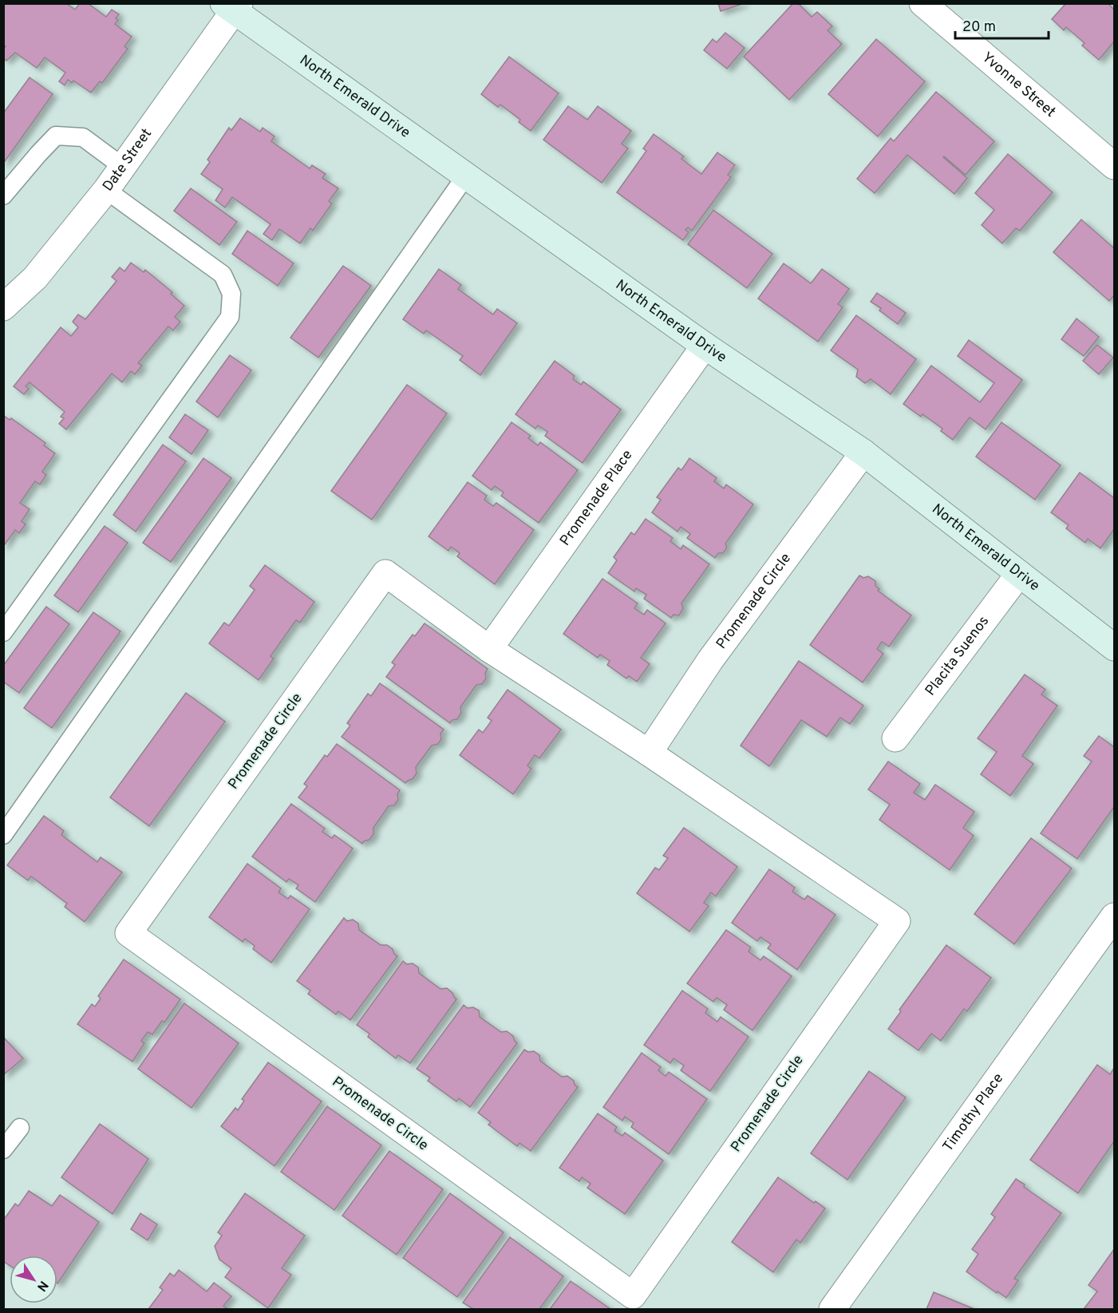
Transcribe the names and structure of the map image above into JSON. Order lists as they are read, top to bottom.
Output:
{
  "streets": {
    "main road": ["North Emerald Drive"],
    "street": [
      "Yvonne Street",
      "Date Street",
      "Promenade Place",
      "Promenade Circle",
      "Placita Suenos",
      "Timothy Place"
    ]
  },
  "crossings": [
    ["North Emerald Drive", "Date Street"],
    ["North Emerald Drive", "Promenade Place"],
    ["North Emerald Drive", "Promenade Circle"],
    ["North Emerald Drive", "Placita Suenos"],
    ["Promenade Place", "Promenade Circle"]
  ],
  "scale_bar": "20 m",
  "north": "bottom right"
}
